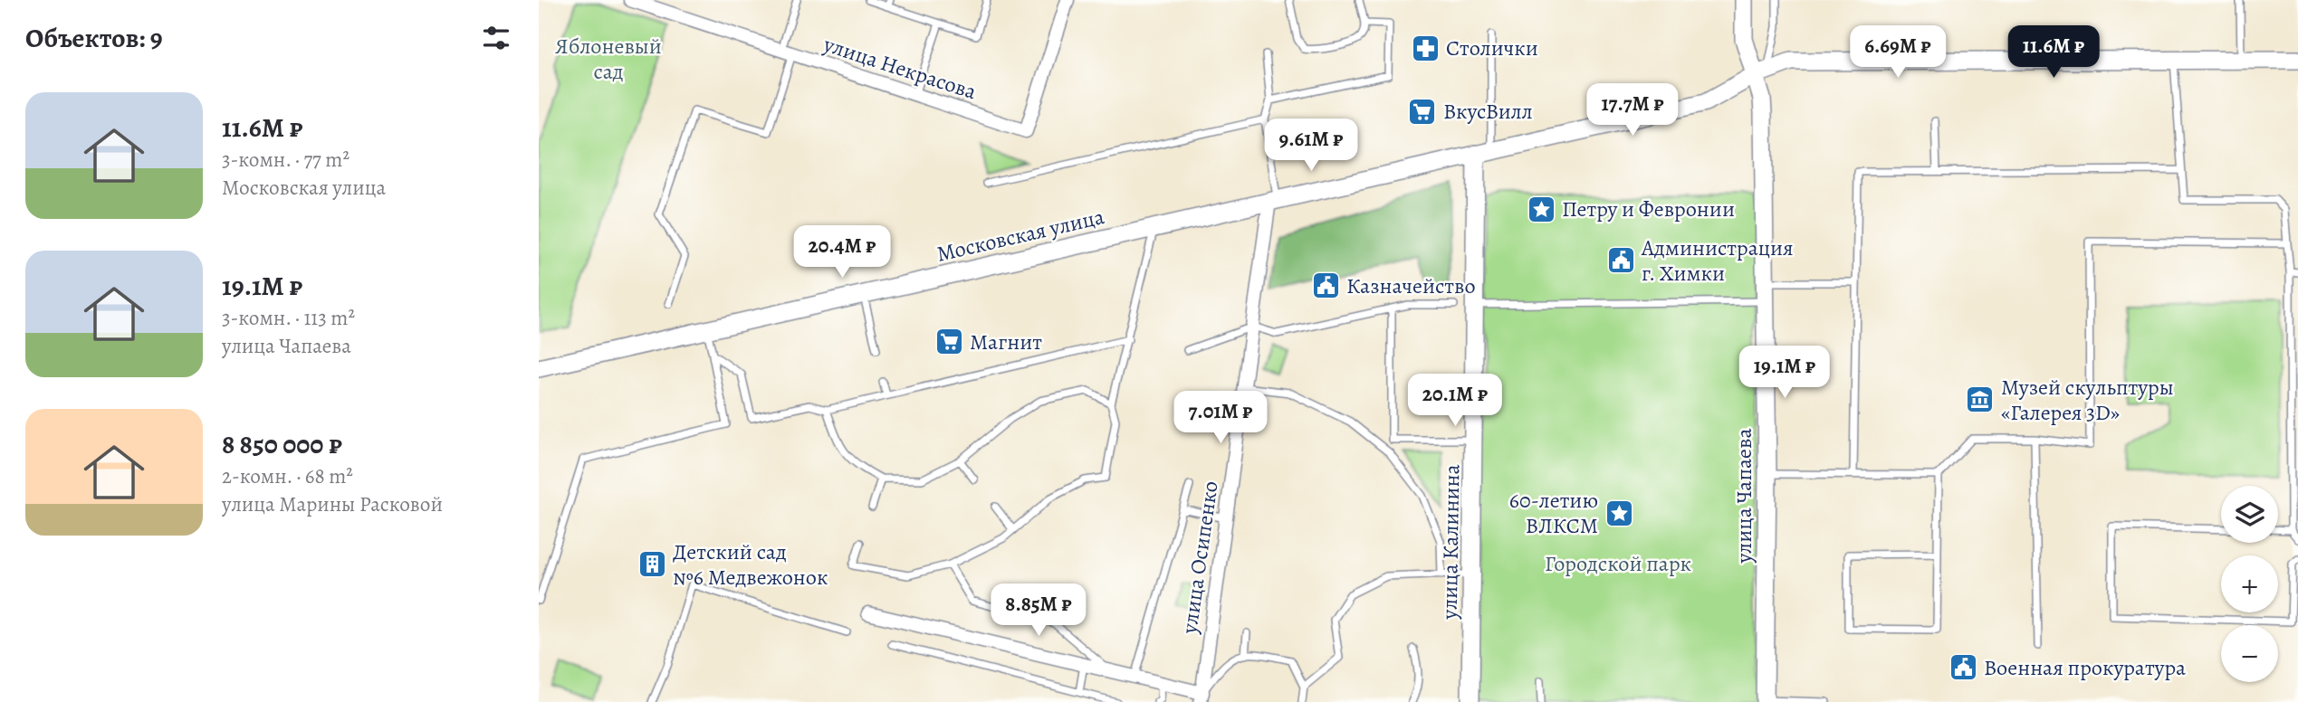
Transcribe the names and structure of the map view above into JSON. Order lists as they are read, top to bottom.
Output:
{
  "streets": {
    "street": [
      "улица Некрасова",
      "Московская улица",
      "улица Чапаева",
      "улица Калинина",
      "улица Осипенко"
    ]
  },
  "crossings": [
    ["Московская улица", "улица Чапаева"],
    ["Московская улица", "улица Калинина"],
    ["Московская улица", "улица Осипенко"]
  ],
  "parks": ["Яблоневый сад", "Городской парк"],
  "places": {
    "pharmacy": ["Столички"],
    "supermarket": ["ВкусВилл", "Магнит"],
    "place": ["Петру и Февронии", "60-летию ВЛКСМ"],
    "public building": ["Администрация г. Химки", "Казначейство", "Военная прокуратура"],
    "museum": ["Музей скульптуры «Галерея 3D»"],
    "building": ["Детский сад №6 Медвежонок"]
  },
  "page": {
    "heading": "Объектов: 9",
    "price": [
      "6.69M ₽",
      "11.6M ₽",
      "17.7M ₽",
      "9.61M ₽",
      "20.4M ₽",
      "19.1M ₽",
      "20.1M ₽",
      "7.01M ₽",
      "8.85M ₽"
    ],
    "list": [
      {
        "name": "11.6M ₽",
        "note": "3-комн. · 77 m² · Московская улица"
      },
      {
        "name": "19.1M ₽",
        "note": "3-комн. · 113 m² · улица Чапаева"
      },
      {
        "name": "8 850 000 ₽",
        "note": "2-комн. · 68 m² · улица Марины Расковой"
      }
    ],
    "map_buttons": ["+", "−"]
  }
}
